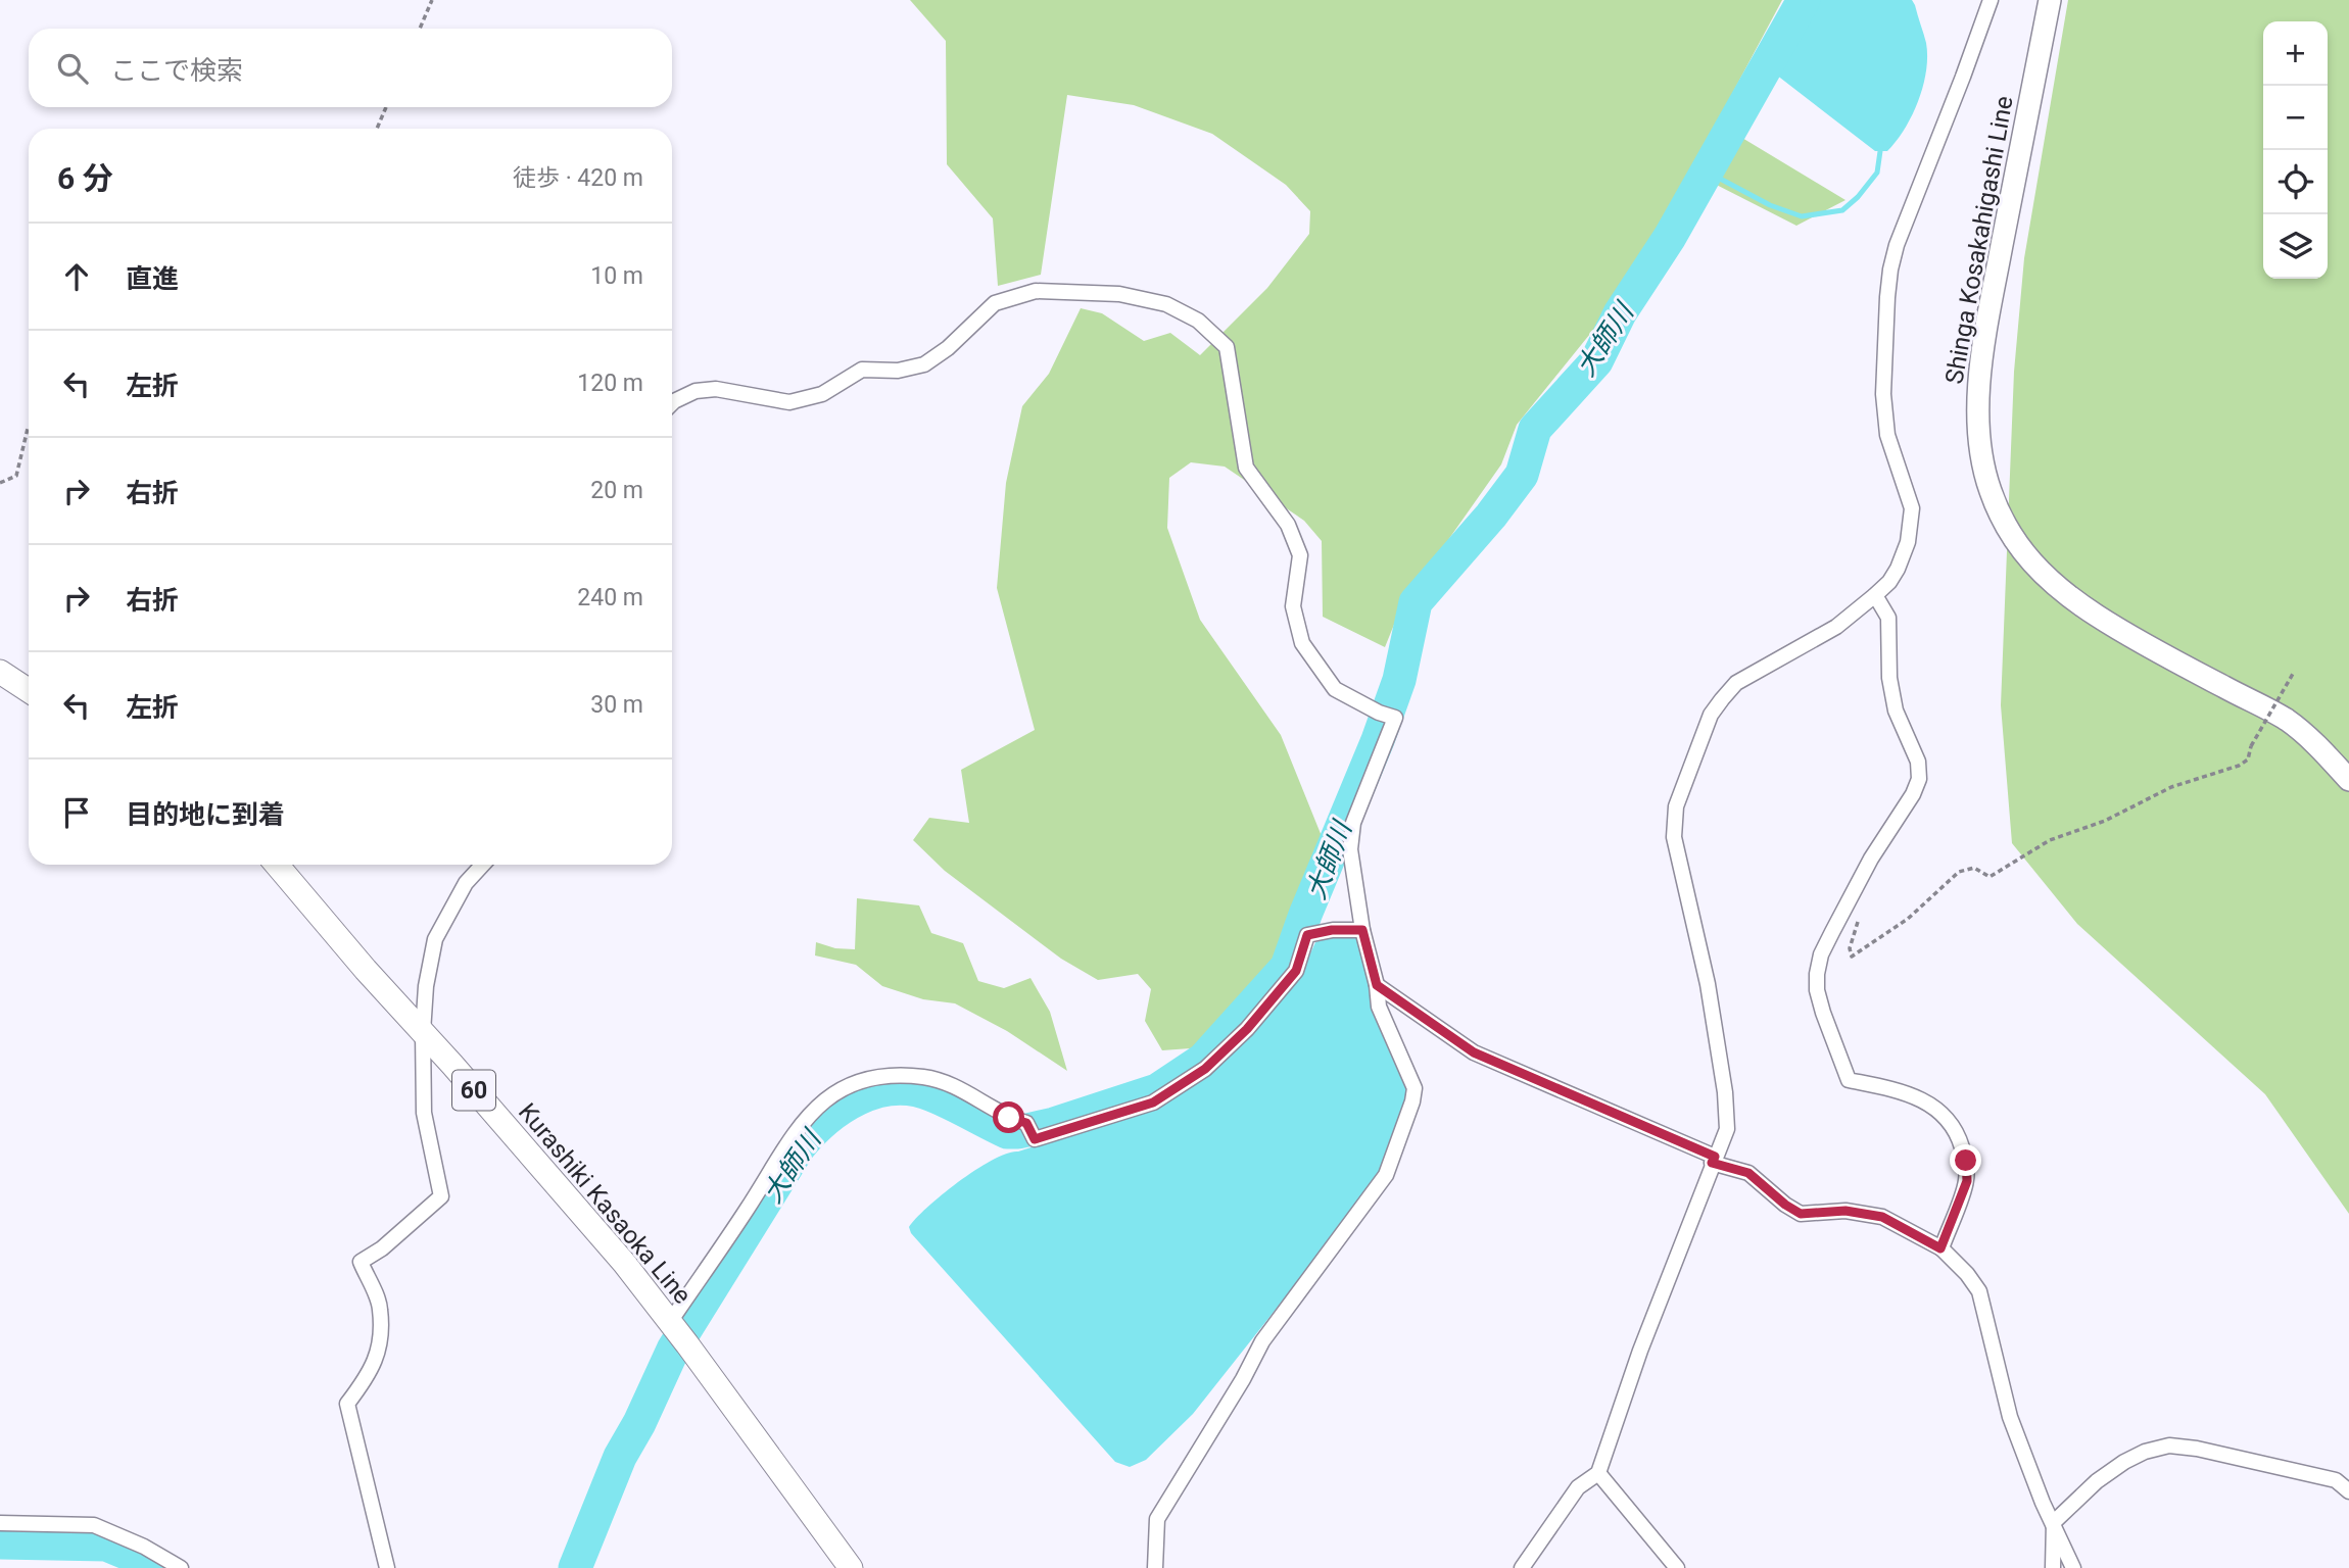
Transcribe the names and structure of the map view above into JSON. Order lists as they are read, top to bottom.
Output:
{
  "streets": {
    "main road": ["Shinga Kosakahigashi Line", "60", "Kurashiki Kasaoka Line"]
  },
  "water": ["大師川"],
  "page": {
    "map_buttons": ["+", "−"],
    "search": "ここで検索",
    "heading": ["6 分", "徒歩 · 420 m"],
    "list": [
      ["直進", "10 m"],
      ["左折", "120 m"],
      ["右折", "20 m"],
      ["右折", "240 m"],
      ["左折", "30 m"],
      "目的地に到着"
    ]
  }
}
